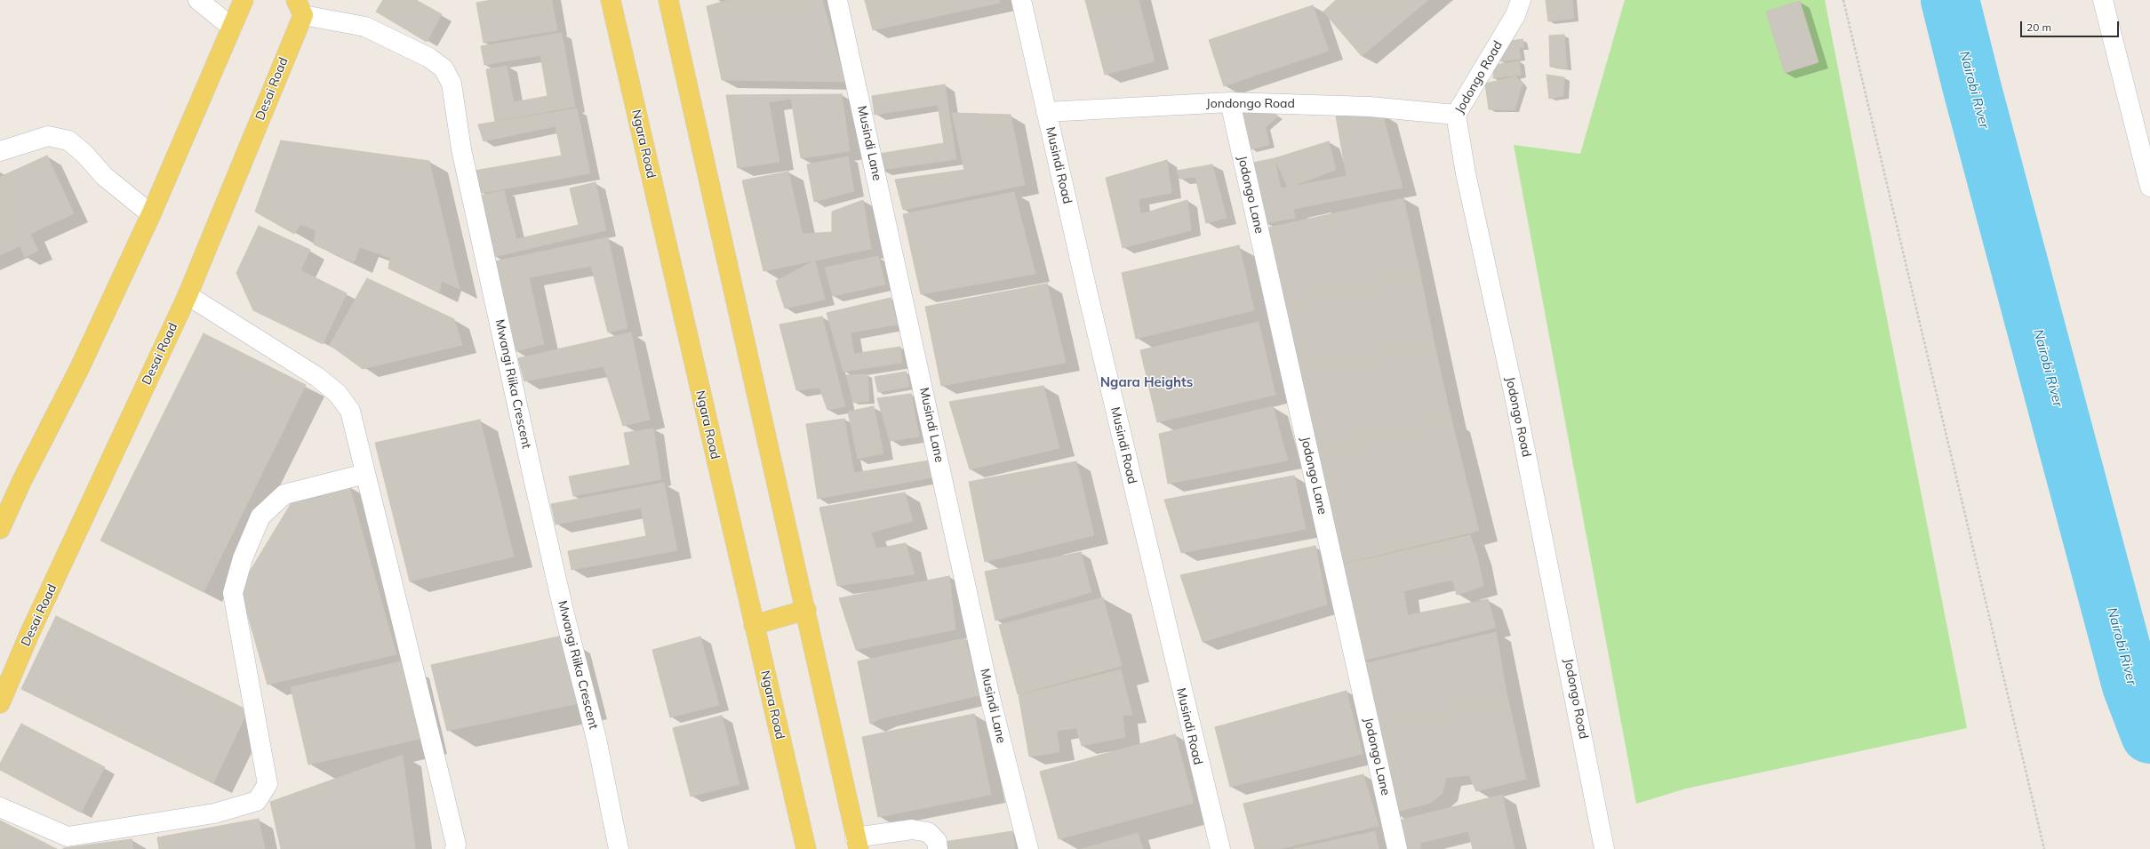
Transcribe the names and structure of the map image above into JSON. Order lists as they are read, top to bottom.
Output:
{
  "streets": {
    "main road": ["Desai Road", "Ngara Road"],
    "street": [
      "Jodongo Road",
      "Jondongo Road",
      "Musindi Lane",
      "Musindi Road",
      "Jodongo Lane",
      "Mwangi Riika Crescent"
    ]
  },
  "crossings": [
    ["Jodongo Road", "Jondongo Road"],
    ["Desai Road", "Mwangi Riika Crescent"],
    ["Jondongo Road", "Musindi Road"],
    ["Jondongo Road", "Jodongo Lane"]
  ],
  "districts": ["Ngara Heights"],
  "water": ["Nairobi River"],
  "scale_bar": "20 m"
}
